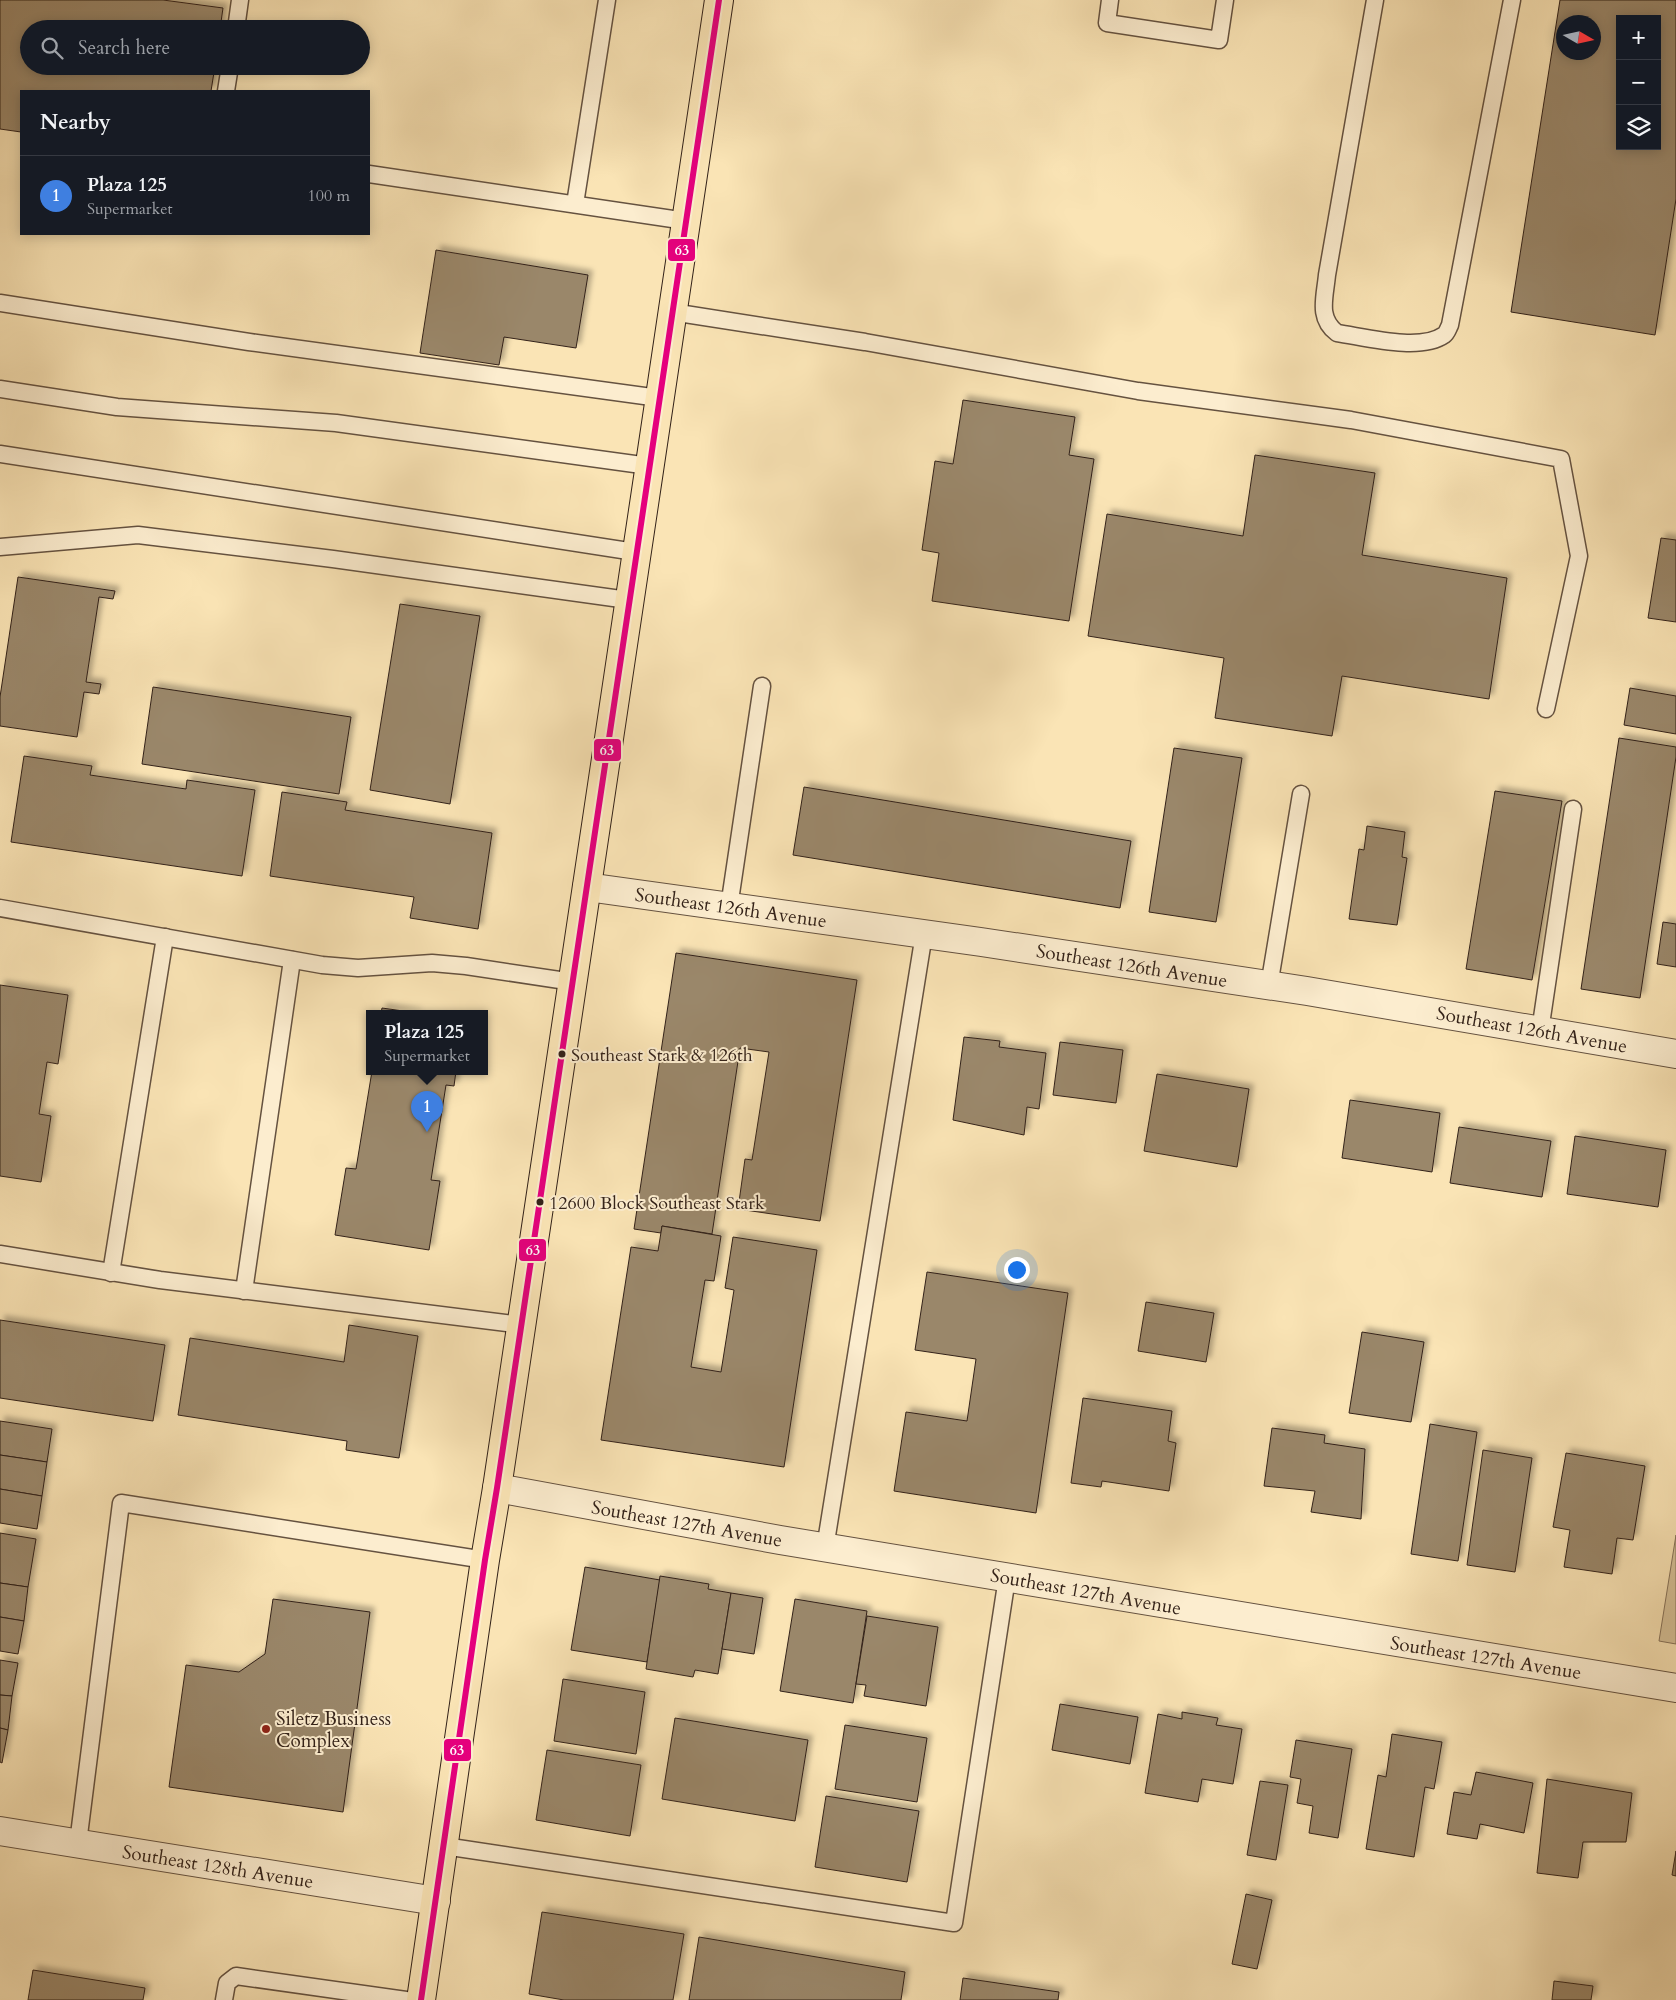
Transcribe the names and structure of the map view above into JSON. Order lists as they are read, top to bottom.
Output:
{
  "streets": {
    "street": ["Southeast 126th Avenue", "Southeast 127th Avenue", "Southeast 128th Avenue"]
  },
  "places": ["Southeast Stark & 126th", "12600 Block Southeast Stark", "Siletz Business Complex"],
  "lines": ["transit line 63"],
  "north": "right",
  "page": {
    "map_buttons": ["+", "−"],
    "search": "Search here",
    "heading": "Nearby",
    "list": [
      {
        "mark": "1",
        "name": "Plaza 125",
        "note": "Supermarket",
        "value": "100 m"
      }
    ],
    "popup": ["Plaza 125", "Supermarket"],
    "pins": "1"
  }
}
